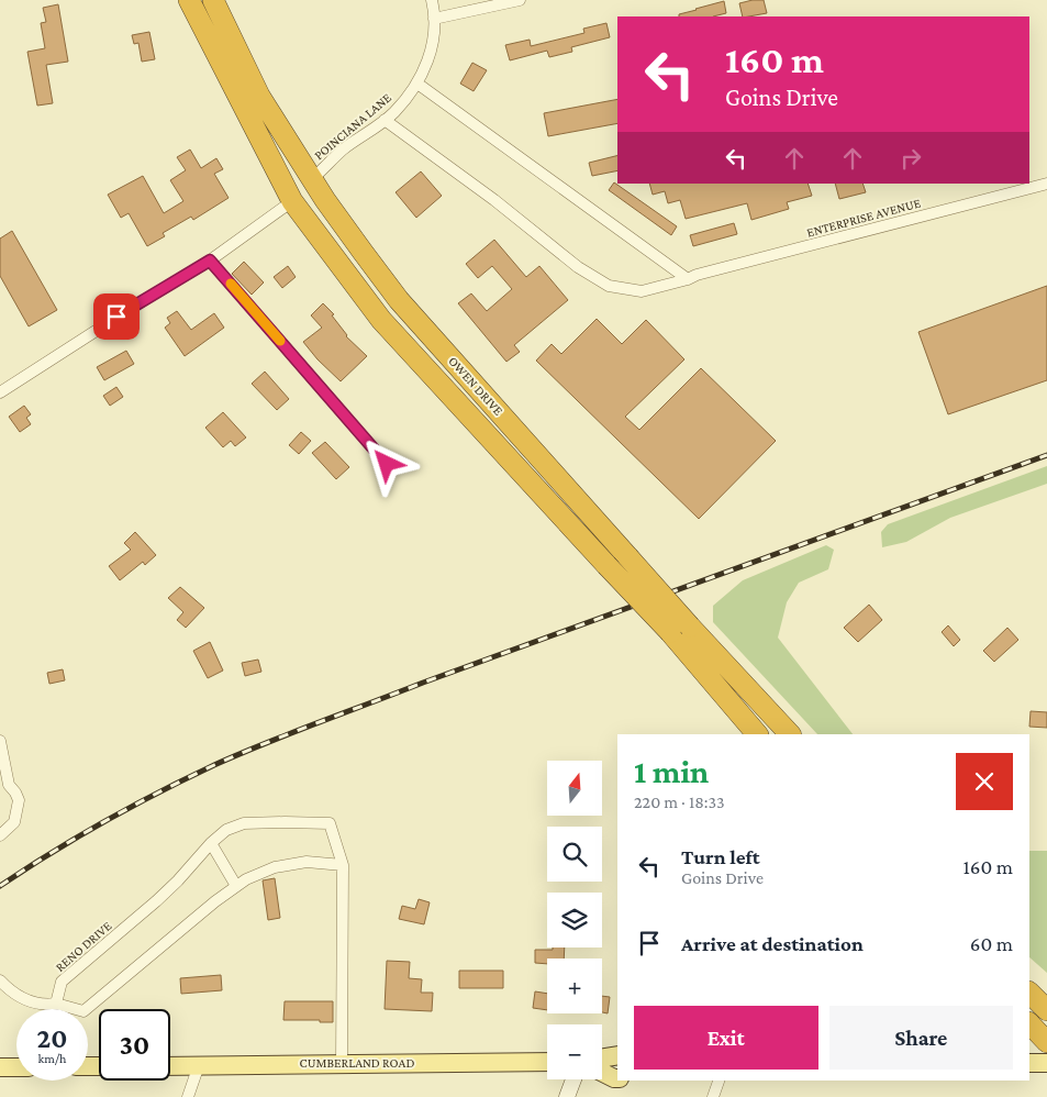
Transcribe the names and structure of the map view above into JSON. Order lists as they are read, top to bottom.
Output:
{
  "streets": {
    "highway": ["OWEN DRIVE"],
    "main road": ["CUMBERLAND ROAD"],
    "street": ["POINCIANA LANE", "ENTERPRISE AVENUE", "RENO DRIVE"]
  },
  "crossings": [
    ["POINCIANA LANE", "ENTERPRISE AVENUE"],
    ["POINCIANA LANE", "OWEN DRIVE"],
    ["RENO DRIVE", "CUMBERLAND ROAD"]
  ],
  "north": "top",
  "page": {
    "turn": ["160 m", "Goins Drive"],
    "heading": ["1 min", "220 m · 18:33"],
    "map_buttons": ["+", "−"],
    "list": [
      {
        "name": "Turn left",
        "note": "Goins Drive",
        "value": "160 m"
      },
      {
        "name": "Arrive at destination",
        "value": "60 m"
      }
    ],
    "buttons": ["Exit", "Share"],
    "speed": "20 km/h",
    "limit": "30"
  }
}
